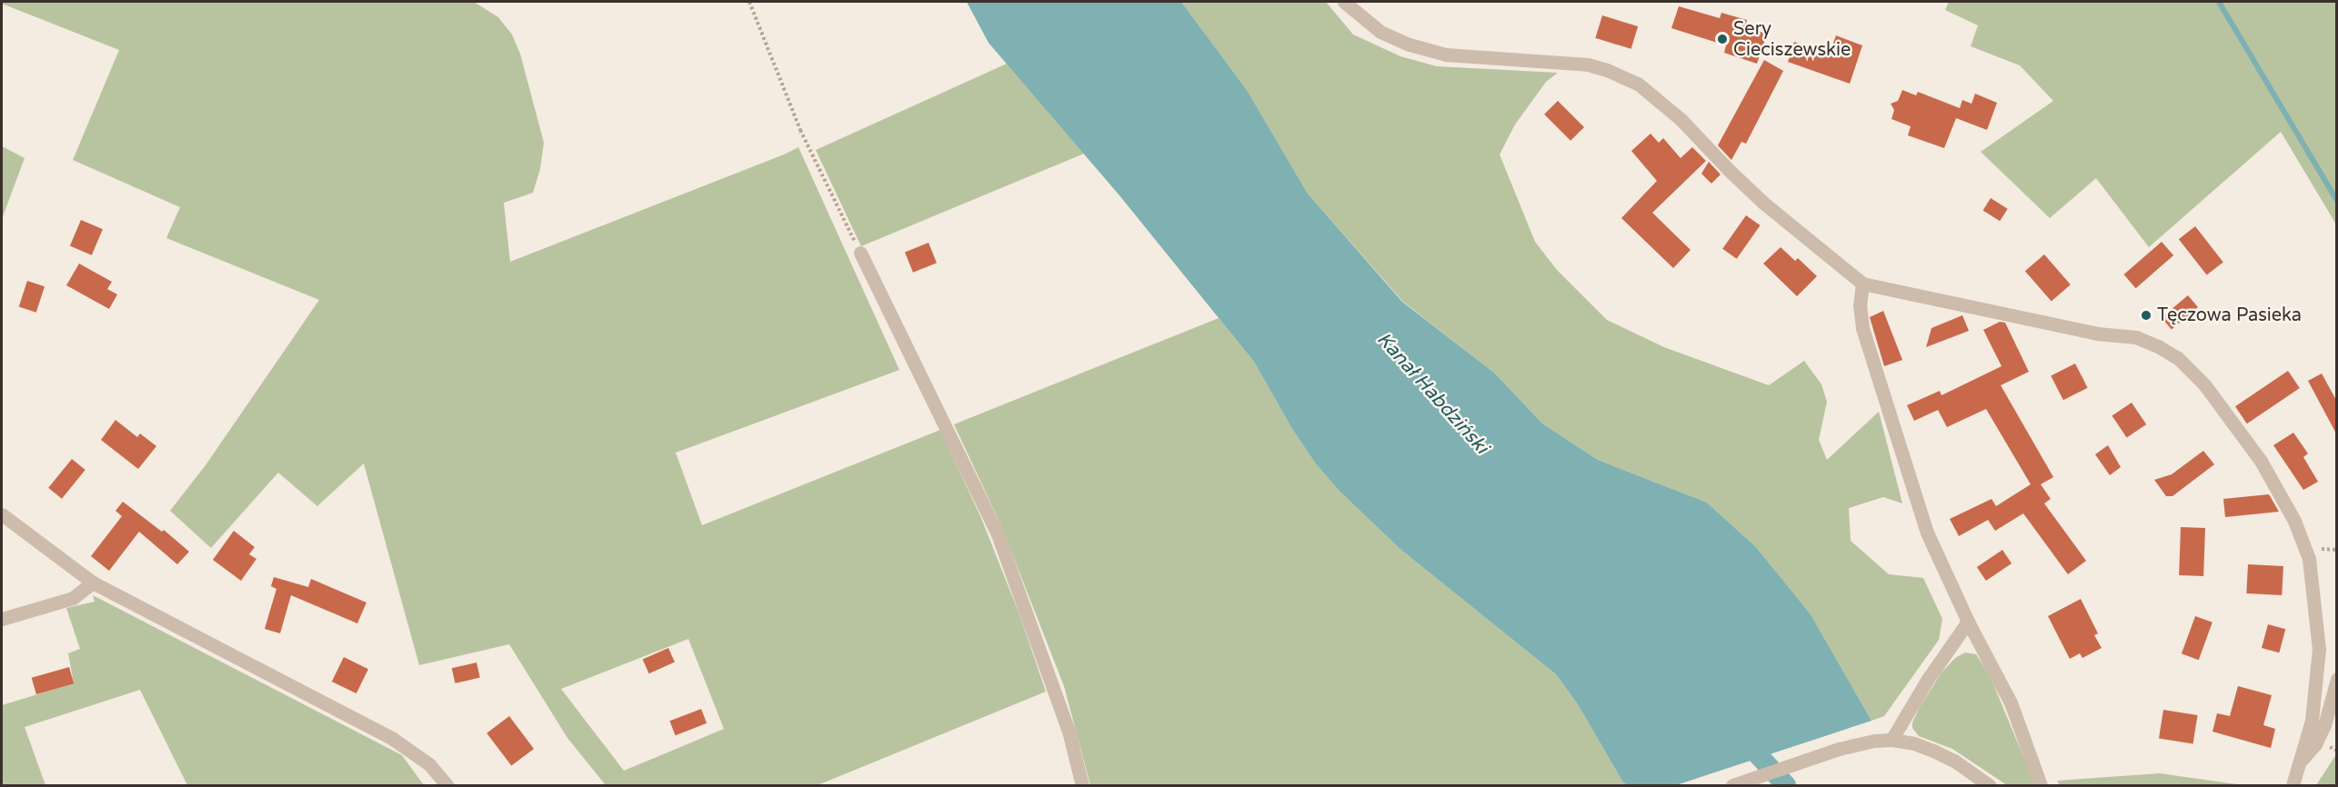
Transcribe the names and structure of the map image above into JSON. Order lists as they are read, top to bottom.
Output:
{
  "water": ["Kanał Habdziński"],
  "places": ["Sery Cieciszewskie", "Tęczowa Pasieka"]
}
